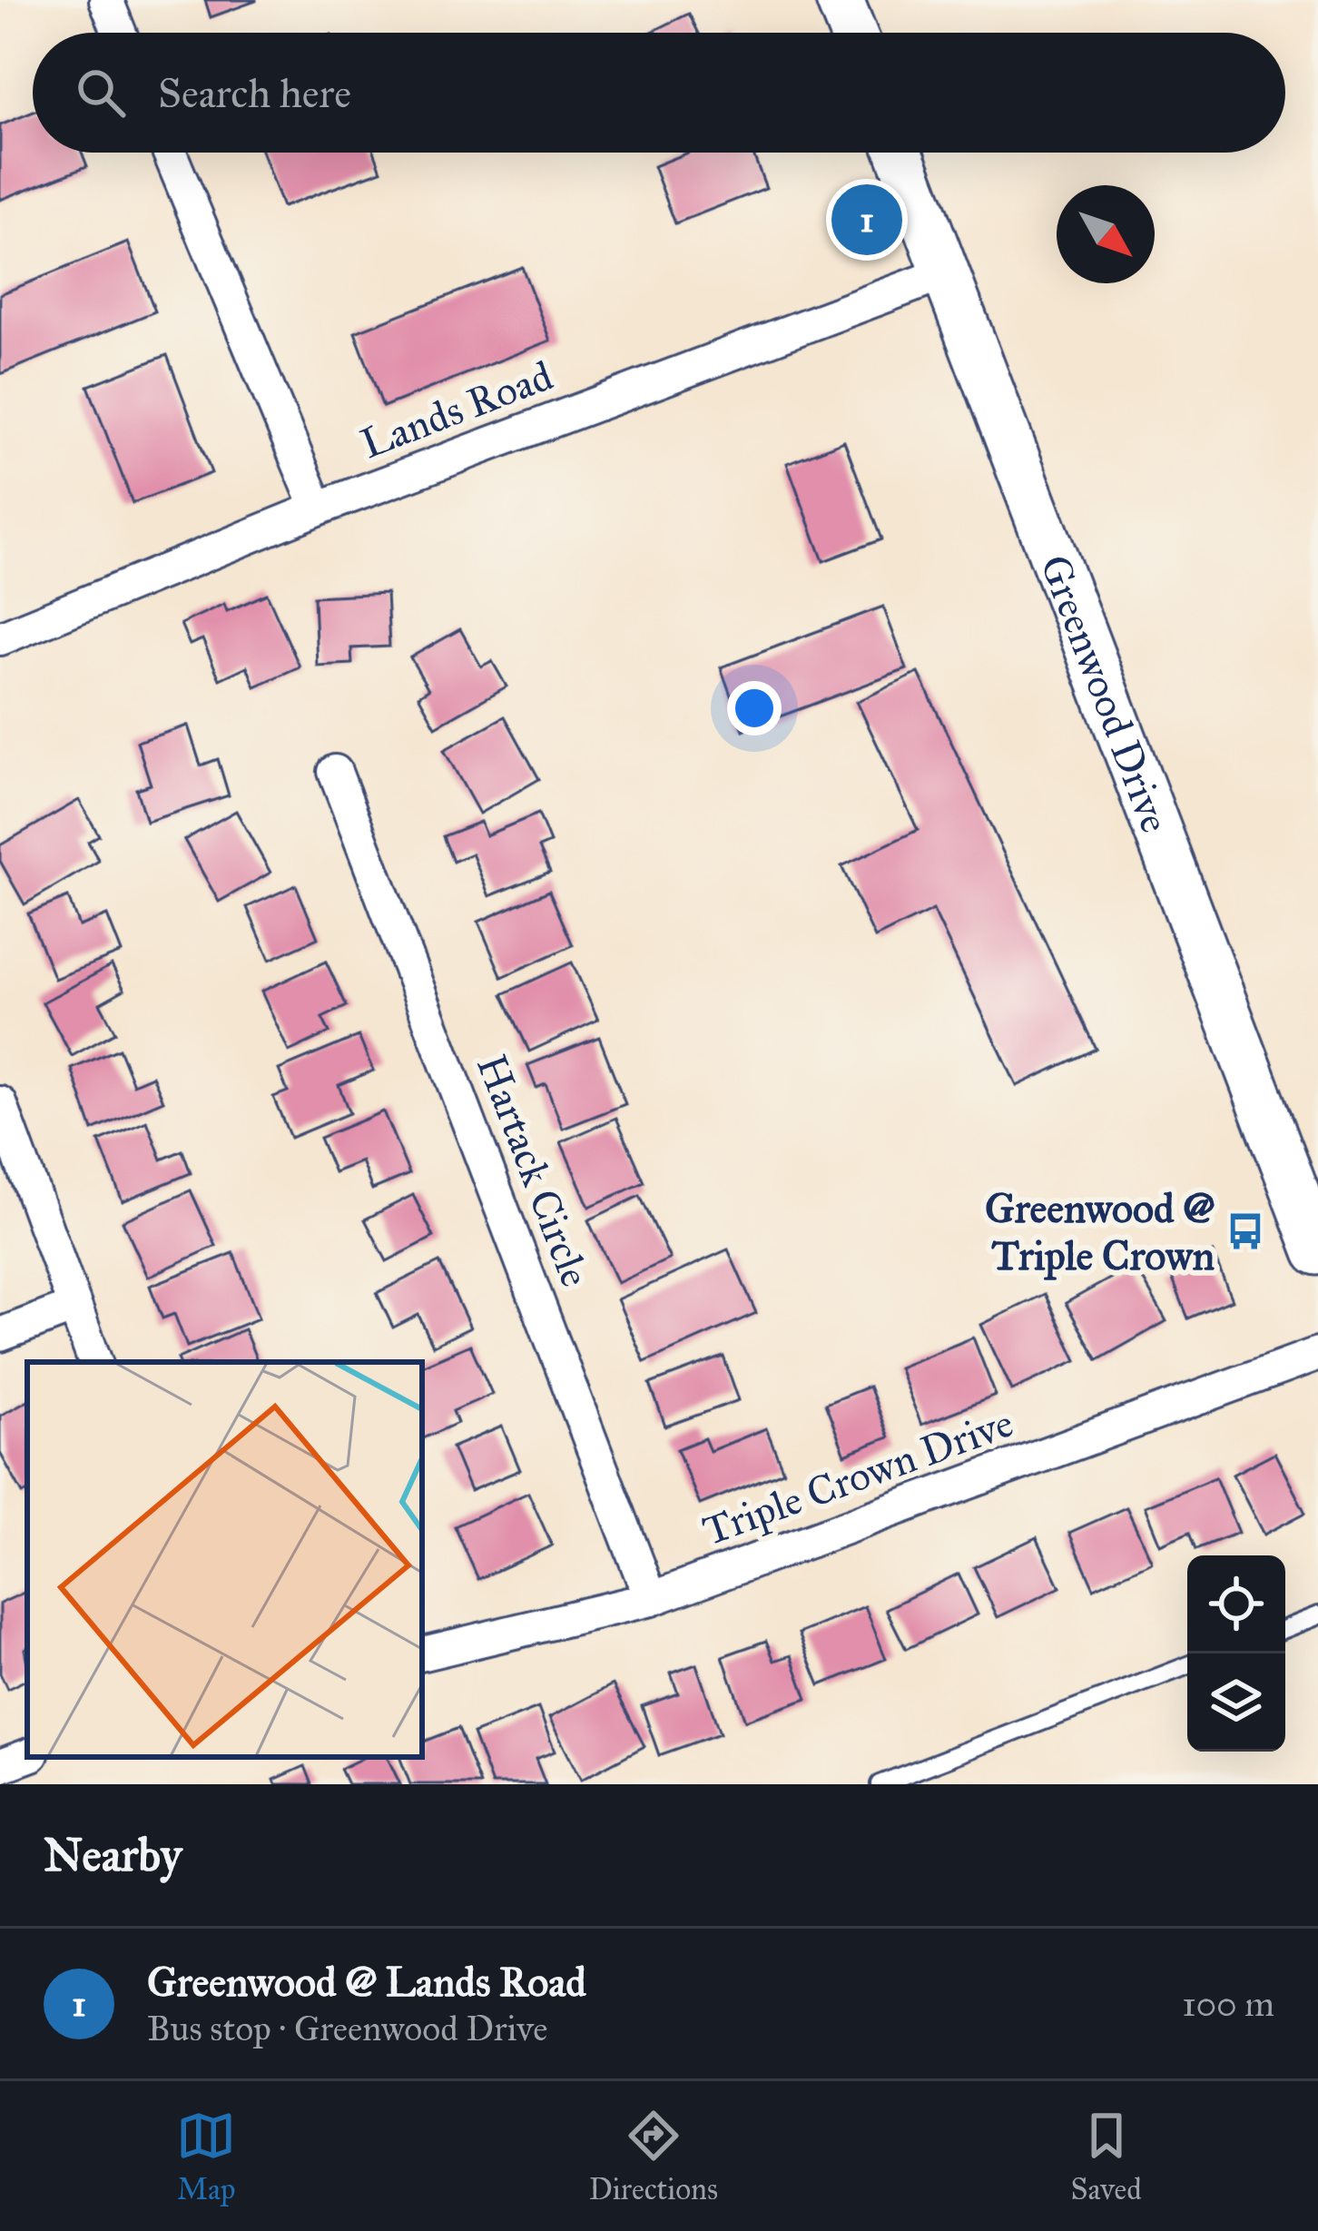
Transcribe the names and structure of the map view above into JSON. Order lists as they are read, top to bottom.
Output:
{
  "streets": {
    "main road": ["Greenwood Drive"],
    "street": ["Lands Road", "Hartack Circle", "Triple Crown Drive"]
  },
  "crossings": [
    ["Lands Road", "Greenwood Drive"],
    ["Hartack Circle", "Triple Crown Drive"]
  ],
  "places": {
    "bus stop": ["Greenwood @ Triple Crown"]
  },
  "north": "bottom right",
  "page": {
    "search": "Search here",
    "pins": "1",
    "heading": "Nearby",
    "list": [
      {
        "mark": "1",
        "name": "Greenwood @ Lands Road",
        "note": "Bus stop · Greenwood Drive",
        "value": "100 m"
      }
    ],
    "nav": ["Map", "Directions", "Saved"]
  }
}
